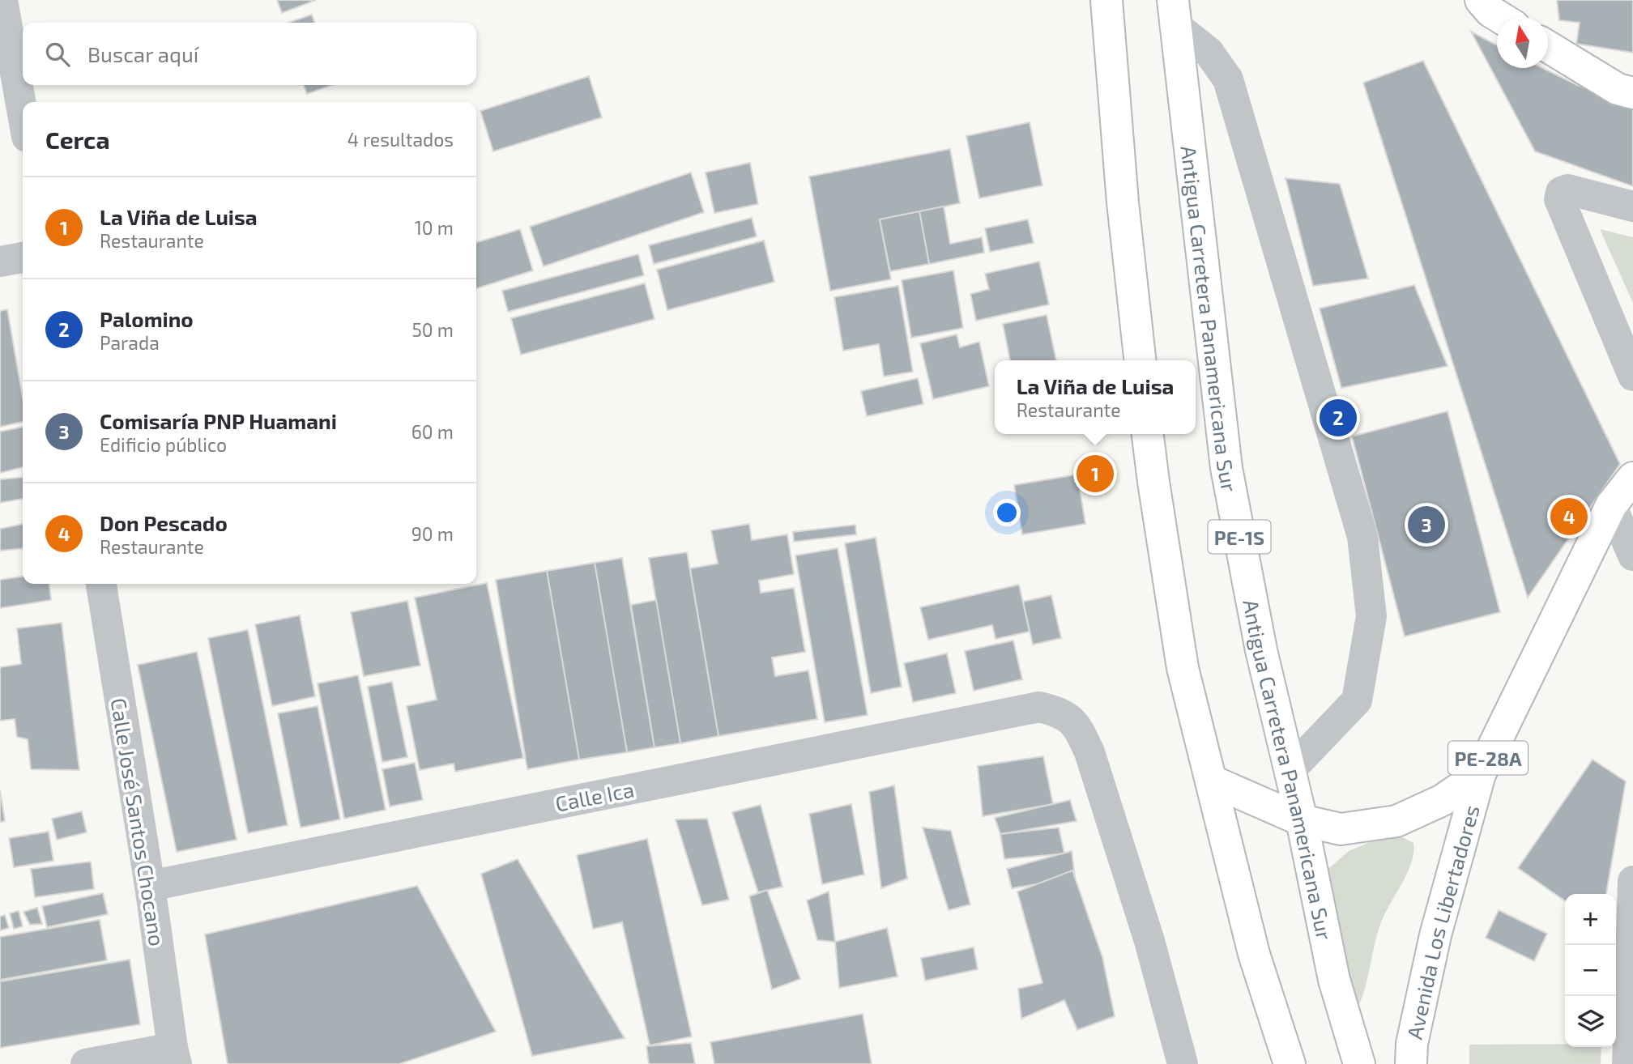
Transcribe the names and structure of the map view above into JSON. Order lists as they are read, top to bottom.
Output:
{
  "streets": {
    "highway": [
      "Antigua Carretera Panamericana Sur",
      "PE-1S",
      "PE-28A",
      "Avenida Los Libertadores"
    ],
    "street": ["Calle Ica", "Calle José Santos Chocano"]
  },
  "crossings": [
    ["Antigua Carretera Panamericana Sur", "PE-28A"],
    ["PE-28A", "Avenida Los Libertadores"],
    ["Calle Ica", "Calle José Santos Chocano"]
  ],
  "north": "top",
  "page": {
    "search": "Buscar aquí",
    "heading": ["Cerca", "4 resultados"],
    "list": [
      {
        "mark": "1",
        "name": "La Viña de Luisa",
        "note": "Restaurante",
        "value": "10 m"
      },
      {
        "mark": "2",
        "name": "Palomino",
        "note": "Parada",
        "value": "50 m"
      },
      {
        "mark": "3",
        "name": "Comisaría PNP Huamani",
        "note": "Edificio público",
        "value": "60 m"
      },
      {
        "mark": "4",
        "name": "Don Pescado",
        "note": "Restaurante",
        "value": "90 m"
      }
    ],
    "popup": ["La Viña de Luisa", "Restaurante"],
    "pins": [
      "2",
      "1",
      "4",
      "3"
    ],
    "map_buttons": ["+", "−"]
  }
}
